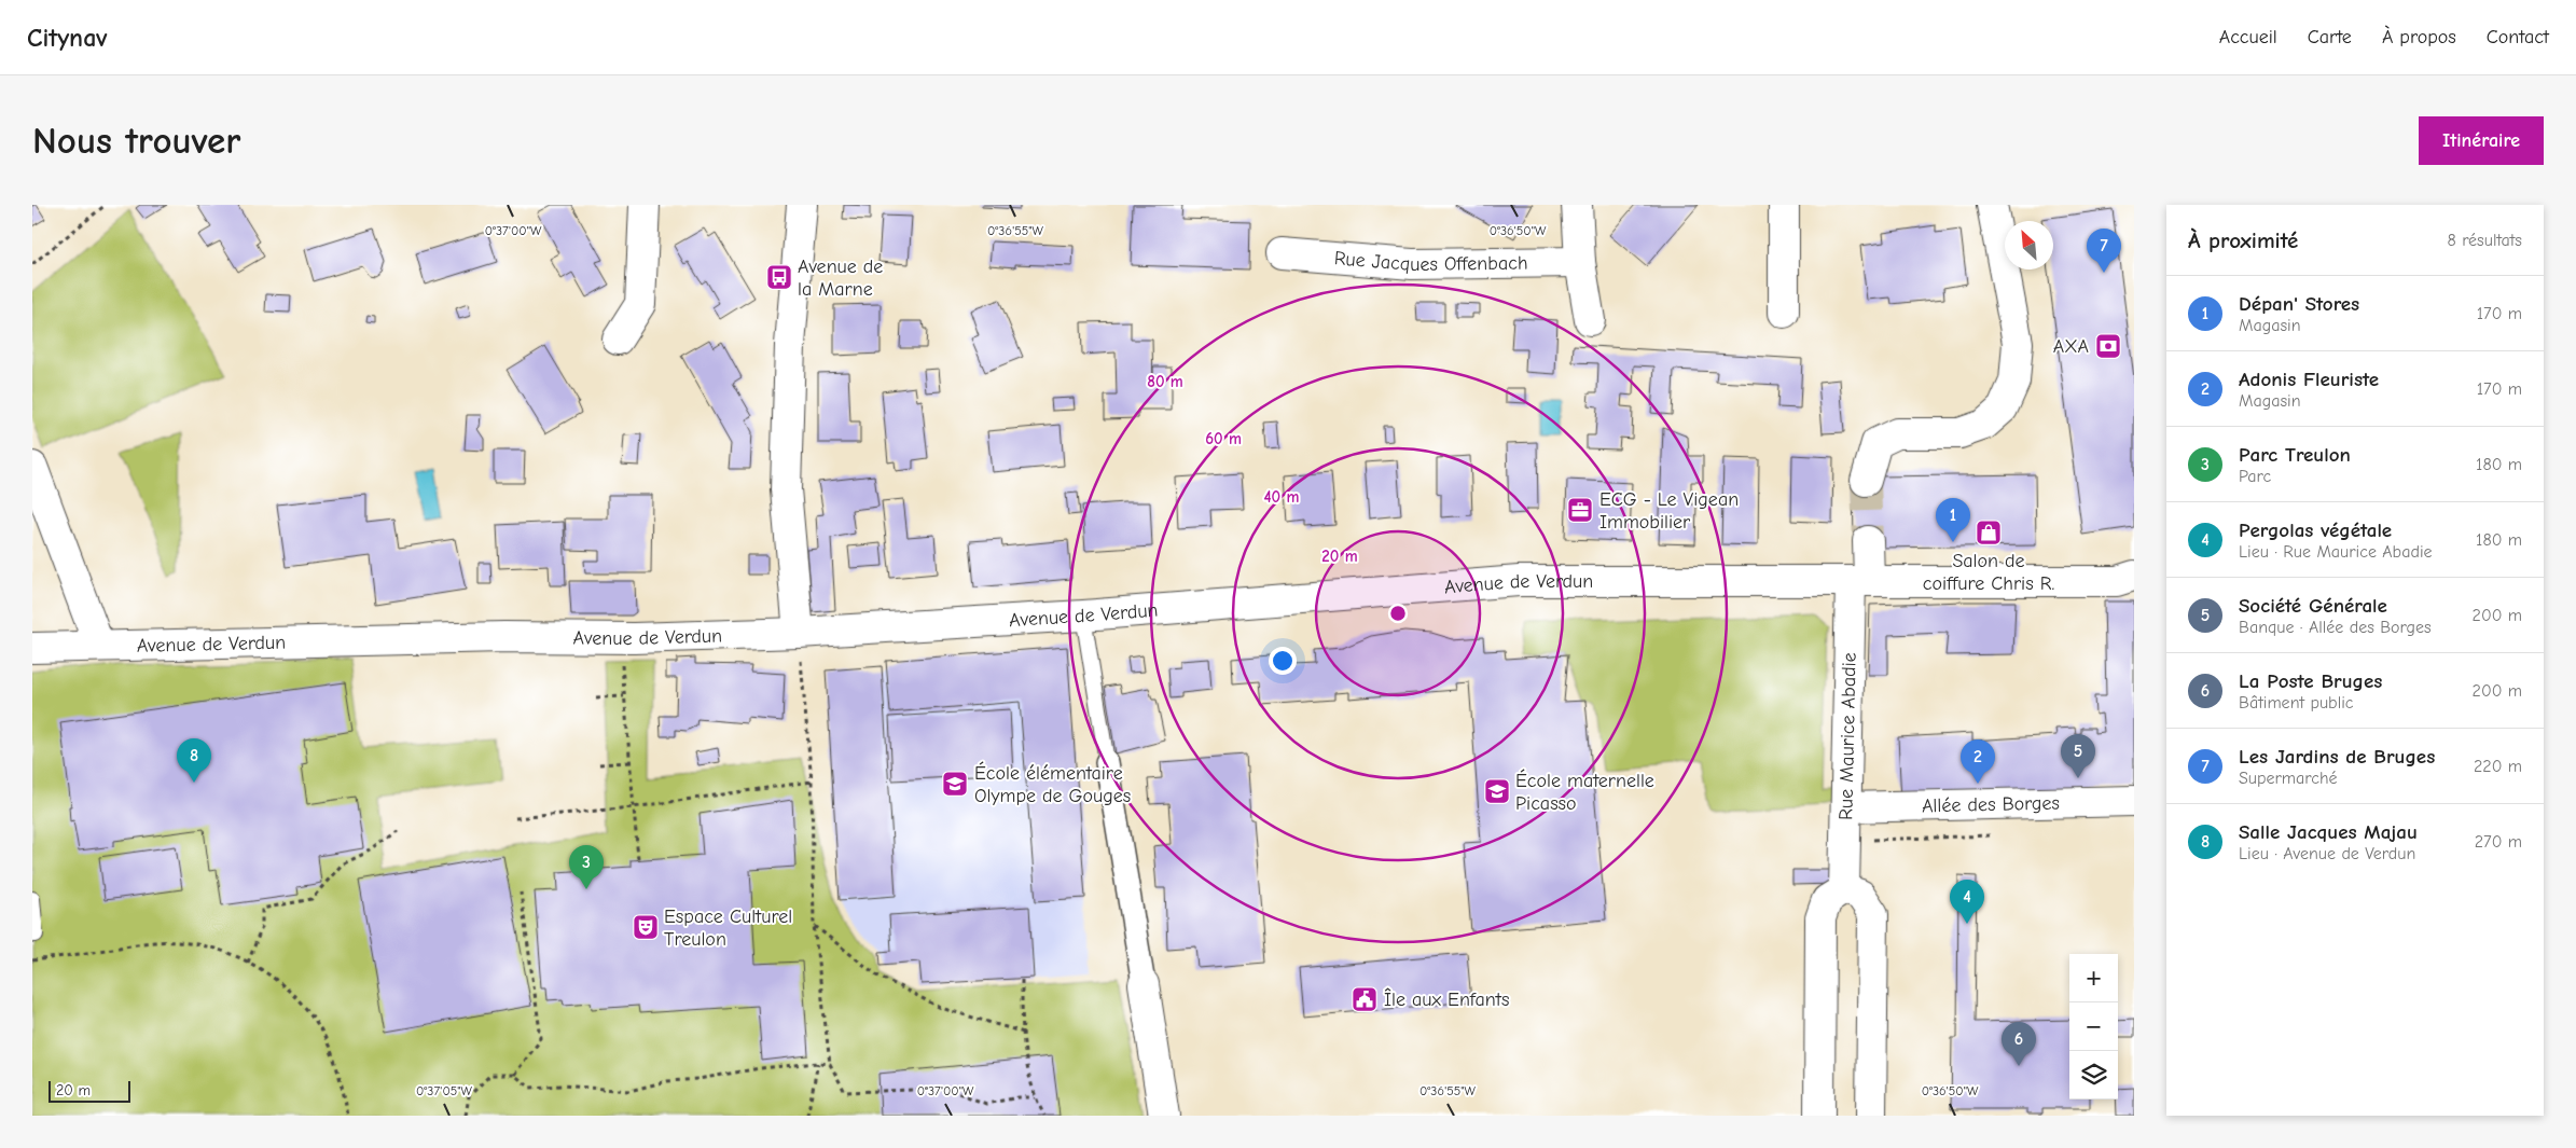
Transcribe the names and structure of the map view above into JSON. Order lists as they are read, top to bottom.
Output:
{
  "streets": {
    "street": [
      "Rue Jacques Offenbach",
      "Avenue de Verdun",
      "Rue Maurice Abadie",
      "Allée des Borges"
    ]
  },
  "crossings": [
    ["Avenue de Verdun", "Rue Maurice Abadie"],
    ["Rue Maurice Abadie", "Allée des Borges"]
  ],
  "places": {
    "bus stop": ["Avenue de la Marne"],
    "bank": ["AXA"],
    "office": ["ECG - Le Vigean Immobilier"],
    "shop": ["Salon de coiffure Chris R."],
    "school or university": ["École élémentaire Olympe de Gouges", "École maternelle Picasso"],
    "theatre": ["Espace Culturel Treulon"],
    "public building": ["Île aux Enfants"]
  },
  "scale_bar": "20 m",
  "north": "top left",
  "page": {
    "header": "Citynav",
    "nav": [
      "Accueil",
      "Carte",
      "À propos",
      "Contact"
    ],
    "buttons": "Itinéraire",
    "title": "Nous trouver",
    "heading": ["À proximité", "8 résultats"],
    "pins": [
      "7",
      "1",
      "5",
      "8",
      "2",
      "3",
      "4",
      "6"
    ],
    "list": [
      {
        "mark": "1",
        "name": "Dépan' Stores",
        "note": "Magasin",
        "value": "170 m"
      },
      {
        "mark": "2",
        "name": "Adonis Fleuriste",
        "note": "Magasin",
        "value": "170 m"
      },
      {
        "mark": "3",
        "name": "Parc Treulon",
        "note": "Parc",
        "value": "180 m"
      },
      {
        "mark": "4",
        "name": "Pergolas végétale",
        "note": "Lieu · Rue Maurice Abadie",
        "value": "180 m"
      },
      {
        "mark": "5",
        "name": "Société Générale",
        "note": "Banque · Allée des Borges",
        "value": "200 m"
      },
      {
        "mark": "6",
        "name": "La Poste Bruges",
        "note": "Bâtiment public",
        "value": "200 m"
      },
      {
        "mark": "7",
        "name": "Les Jardins de Bruges",
        "note": "Supermarché",
        "value": "220 m"
      },
      {
        "mark": "8",
        "name": "Salle Jacques Majau",
        "note": "Lieu · Avenue de Verdun",
        "value": "270 m"
      }
    ],
    "map_buttons": ["+", "−"],
    "scale": "20 m"
  },
  "coordinates": [
    "0°37'00\"W",
    "0°36'55\"W",
    "0°36'50\"W",
    "0°37'05\"W"
  ],
  "rings": [
    "80 m",
    "60 m",
    "40 m",
    "20 m"
  ]
}
